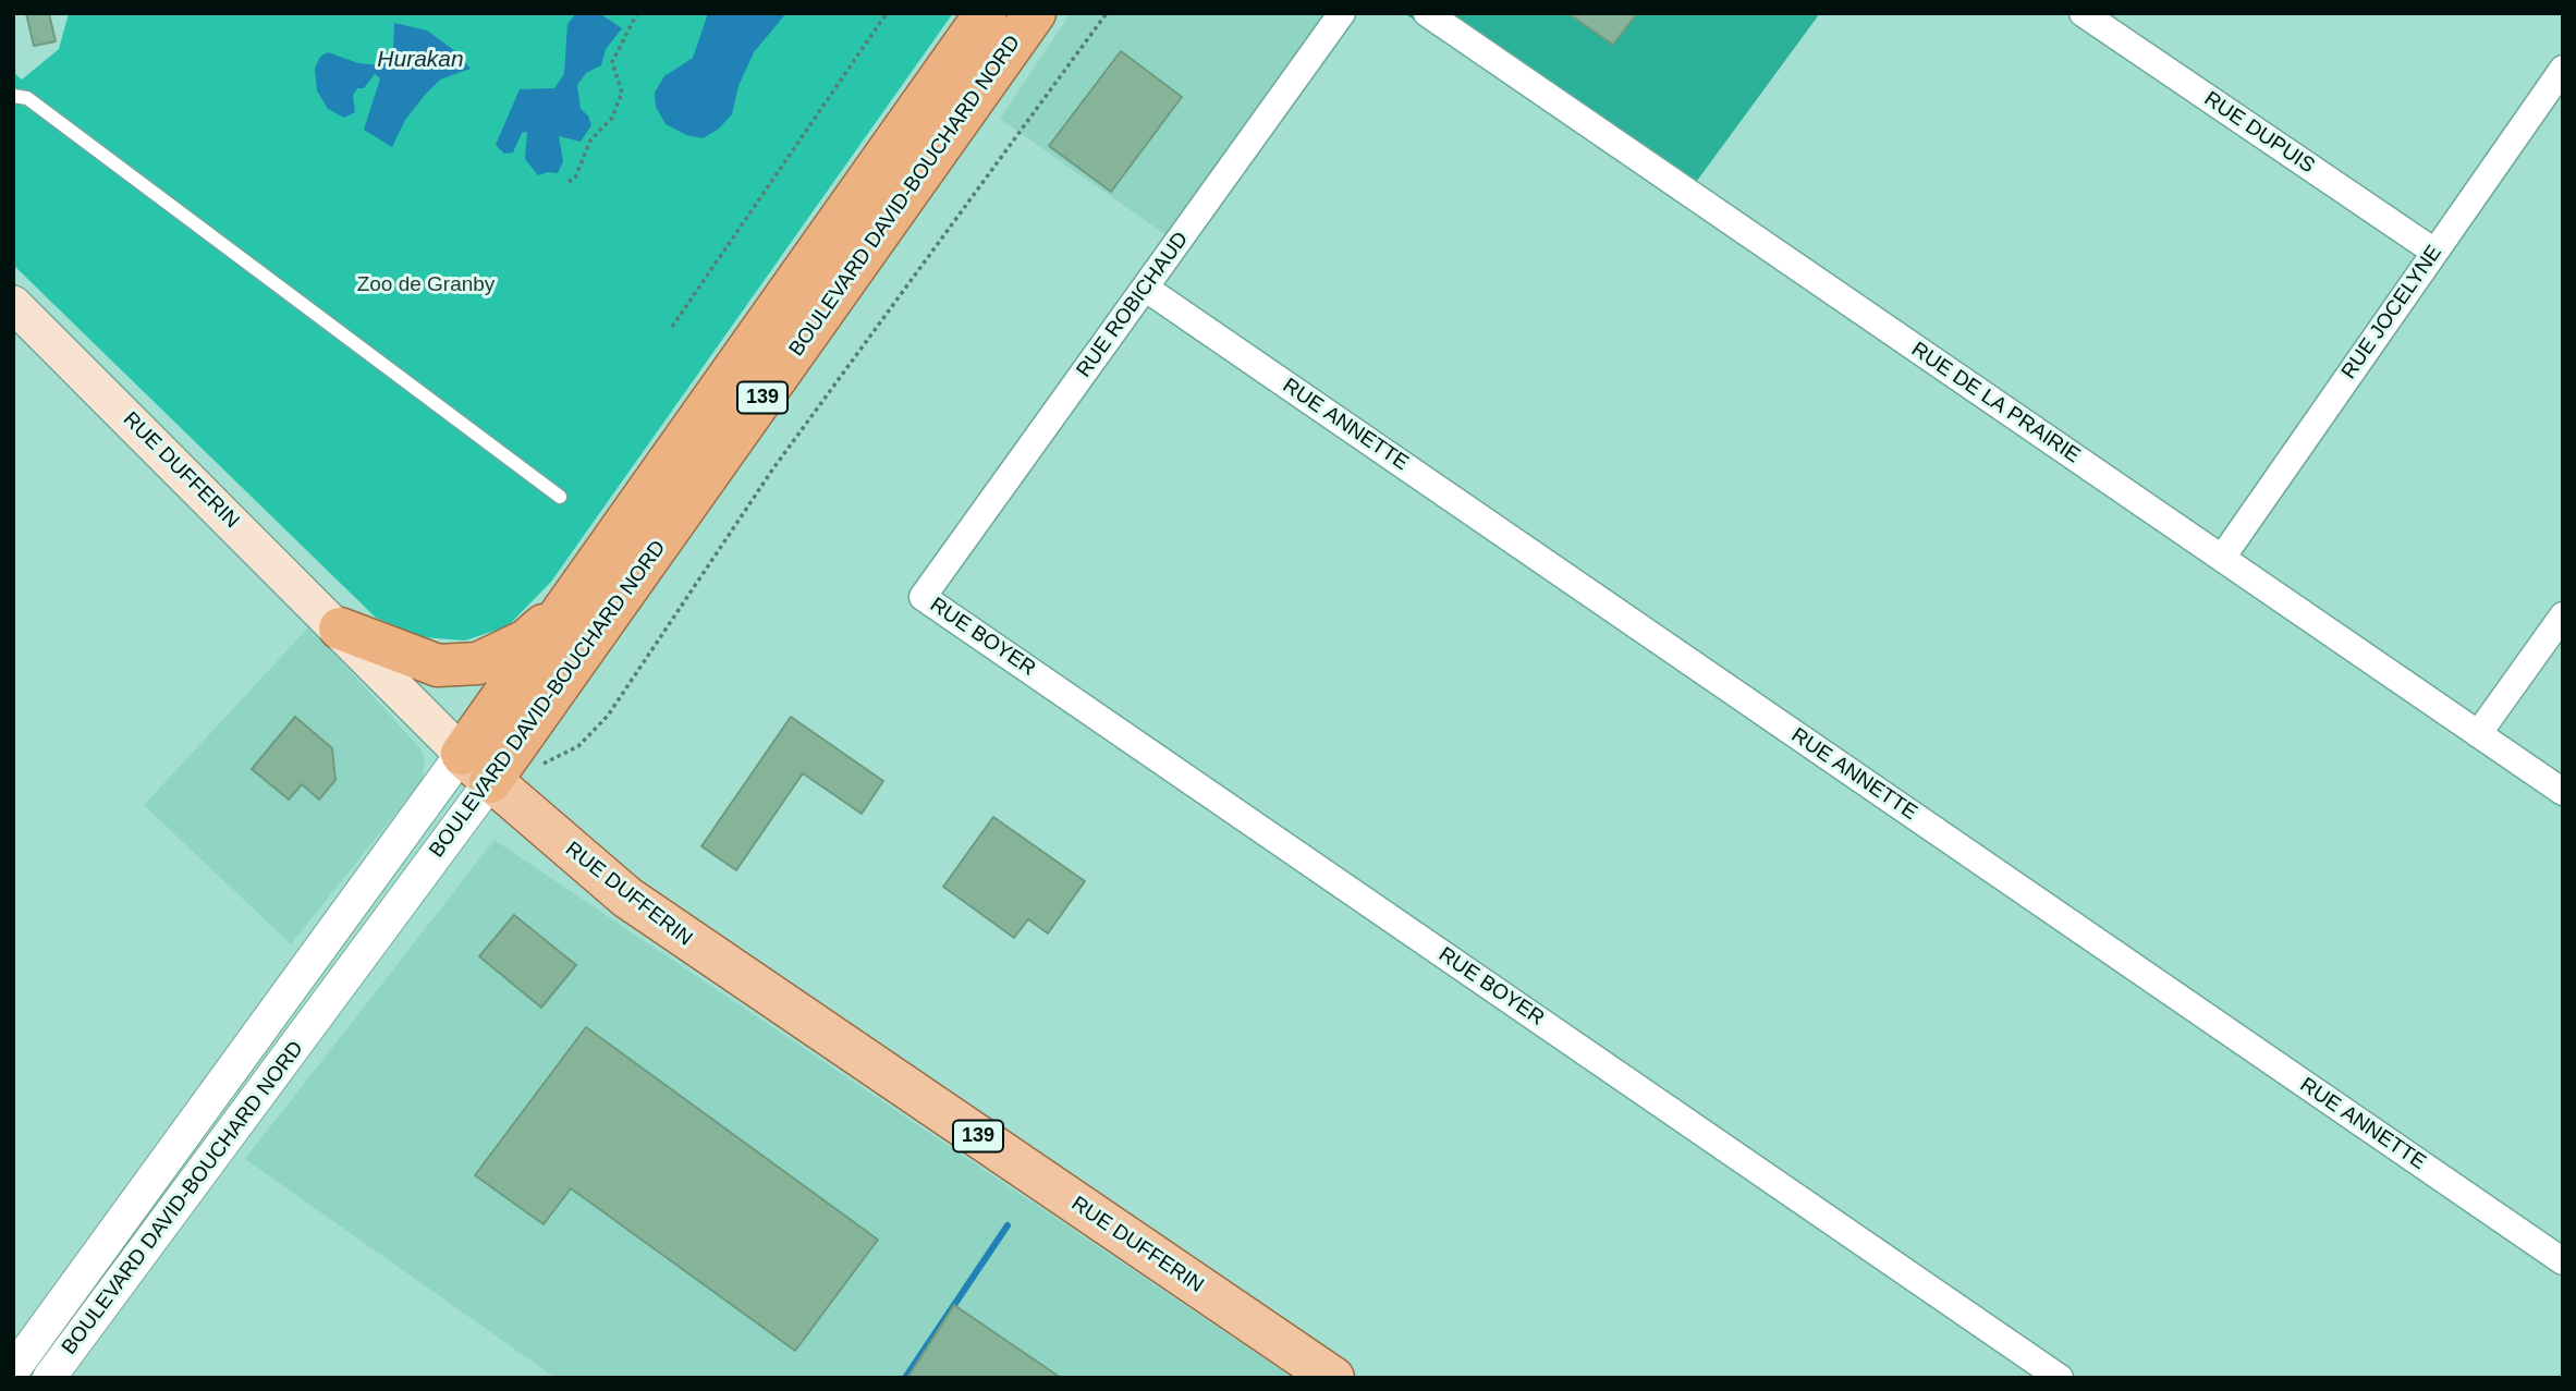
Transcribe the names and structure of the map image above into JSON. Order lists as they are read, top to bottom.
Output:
{
  "streets": {
    "highway": ["BOULEVARD DAVID-BOUCHARD NORD", "139"],
    "main road": ["RUE DUFFERIN"],
    "street": [
      "RUE DUPUIS",
      "RUE ROBICHAUD",
      "RUE JOCELYNE",
      "RUE DE LA PRAIRIE",
      "RUE ANNETTE",
      "RUE BOYER"
    ]
  },
  "crossings": [
    ["RUE DUPUIS", "RUE JOCELYNE"],
    ["BOULEVARD DAVID-BOUCHARD NORD", "RUE DUFFERIN"],
    ["RUE ROBICHAUD", "RUE ANNETTE"],
    ["RUE ROBICHAUD", "RUE BOYER"],
    ["RUE JOCELYNE", "RUE DE LA PRAIRIE"]
  ],
  "water": ["Hurakan"],
  "parks": ["Zoo de Granby"]
}
